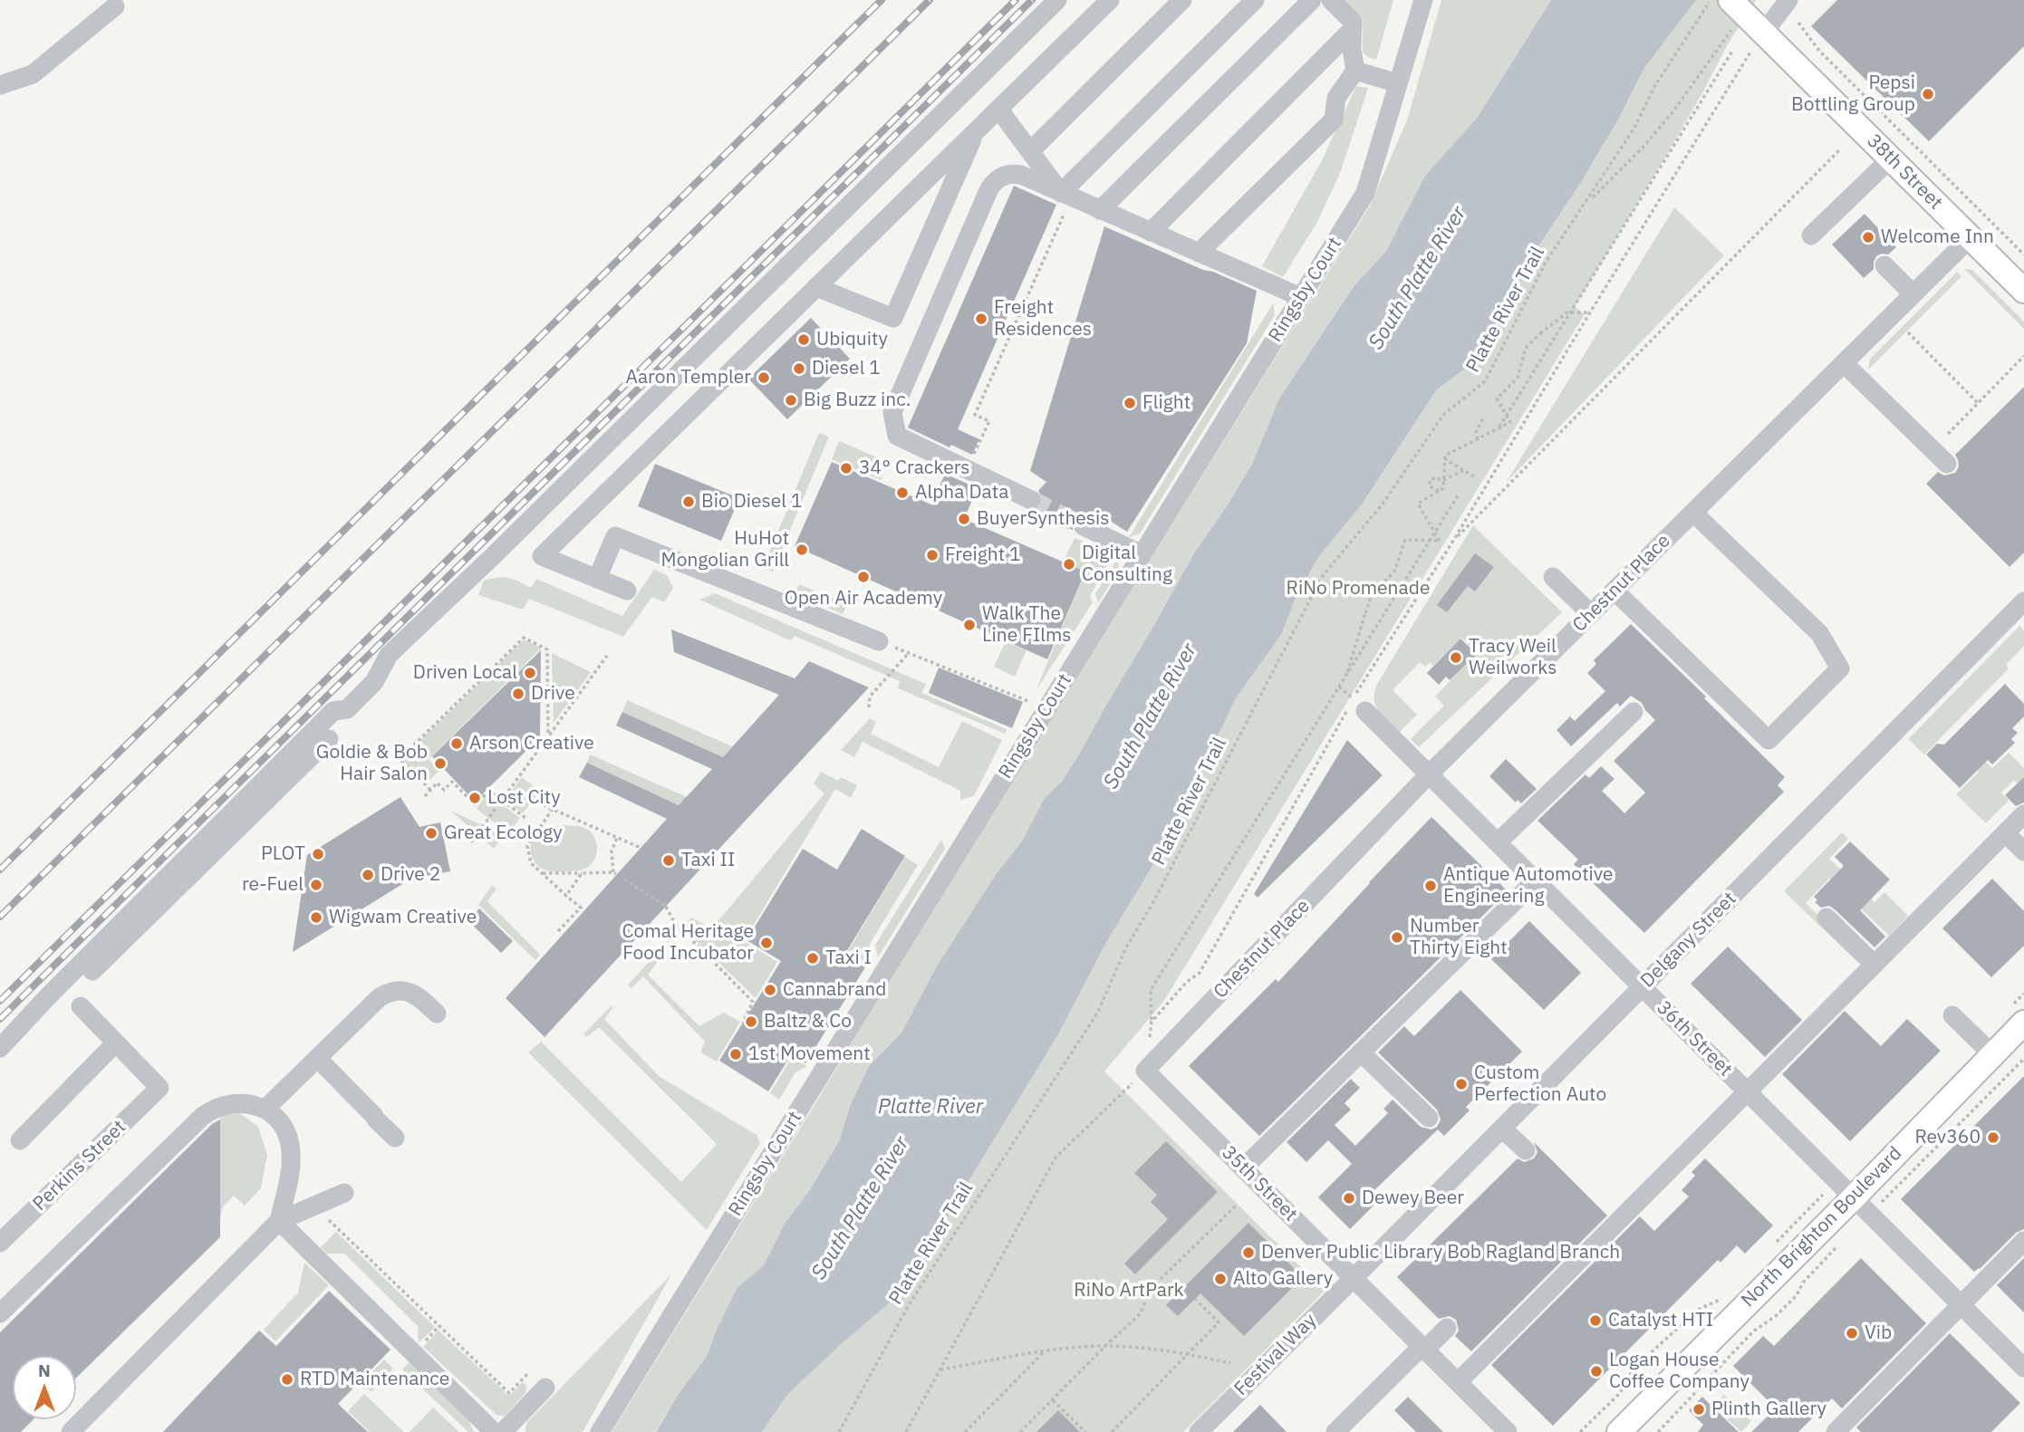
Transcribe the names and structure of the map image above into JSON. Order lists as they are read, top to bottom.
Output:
{
  "streets": {
    "main road": ["38th Street", "North Brighton Boulevard"],
    "street": [
      "Ringsby Court",
      "Chestnut Place",
      "Delgany Street",
      "36th Street",
      "Perkins Street",
      "35th Street",
      "Festival Way"
    ],
    "path": ["Platte River Trail"]
  },
  "crossings": [
    ["38th Street", "Chestnut Place"],
    ["Chestnut Place", "36th Street"],
    ["Chestnut Place", "35th Street"],
    ["Delgany Street", "36th Street"],
    ["Delgany Street", "35th Street"],
    ["Delgany Street", "Festival Way"],
    ["36th Street", "North Brighton Boulevard"],
    ["35th Street", "Festival Way"]
  ],
  "water": ["South Platte River", "Platte River"],
  "parks": ["RiNo Promenade", "RiNo ArtPark"],
  "places": [
    "Pepsi Bottling Group",
    "Welcome Inn",
    "Freight Residences",
    "Ubiquity",
    "Diesel 1",
    "Aaron Templer",
    "Big Buzz inc.",
    "Flight",
    "34° Crackers",
    "Alpha Data",
    "Bio Diesel 1",
    "BuyerSynthesis",
    "HuHot Mongolian Grill",
    "Freight 1",
    "Digital Consulting",
    "Open Air Academy",
    "Walk The Line FIlms",
    "Tracy Weil Weilworks",
    "Driven Local",
    "Drive",
    "Arson Creative",
    "Goldie & Bob Hair Salon",
    "Lost City",
    "Great Ecology",
    "PLOT",
    "Taxi II",
    "Drive 2",
    "re-Fuel",
    "Antique Automotive Engineering",
    "Wigwam Creative",
    "Number Thirty Eight",
    "Comal Heritage Food Incubator",
    "Taxi I",
    "Cannabrand",
    "Baltz & Co",
    "1st Movement",
    "Custom Perfection Auto",
    "Rev360",
    "Dewey Beer",
    "Denver Public Library Bob Ragland Branch",
    "Alto Gallery",
    "Catalyst HTI",
    "Vib",
    "Logan House Coffee Company",
    "RTD Maintenance",
    "Plinth Gallery"
  ],
  "north": "top"
}
